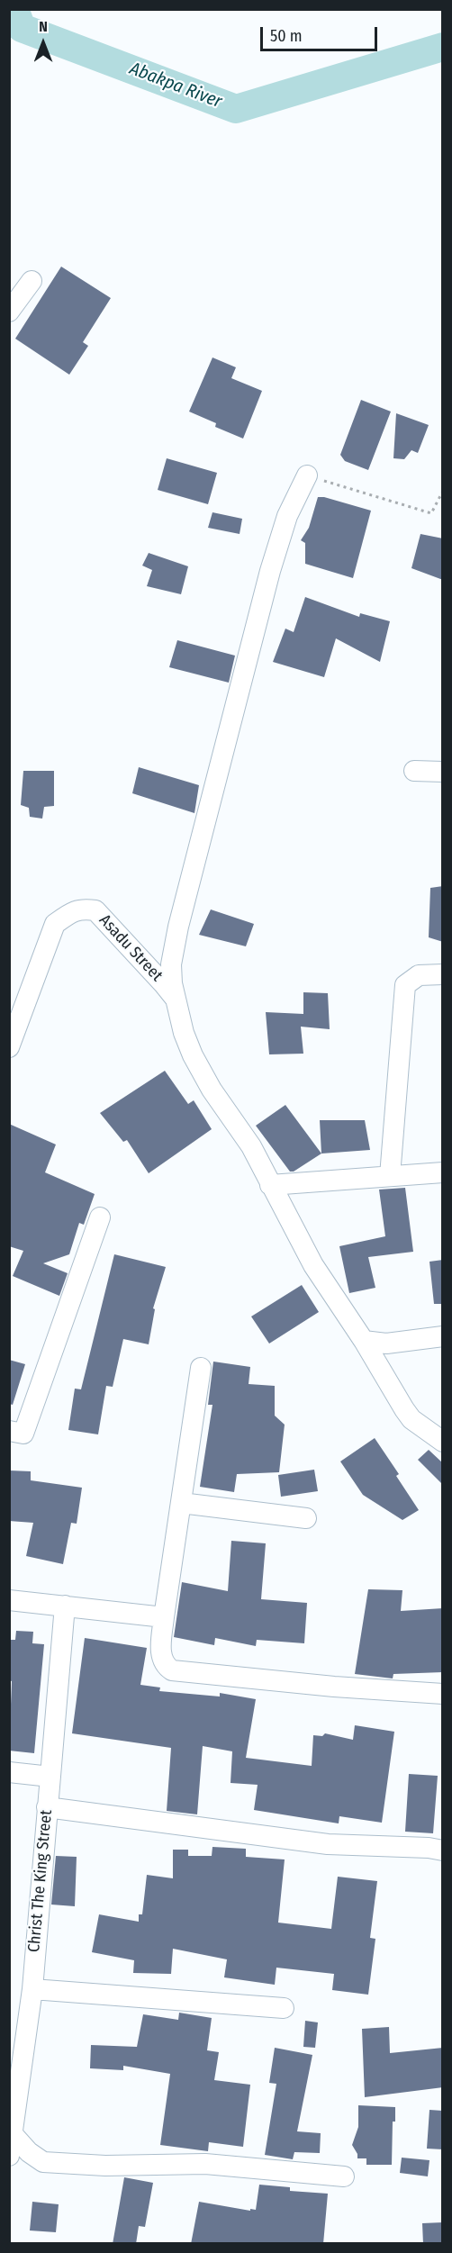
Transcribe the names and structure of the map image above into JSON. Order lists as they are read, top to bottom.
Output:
{
  "streets": {
    "street": ["Asadu Street", "Christ The King Street"]
  },
  "water": ["Abakpa River"],
  "scale_bar": "50 m",
  "north": "top"
}
